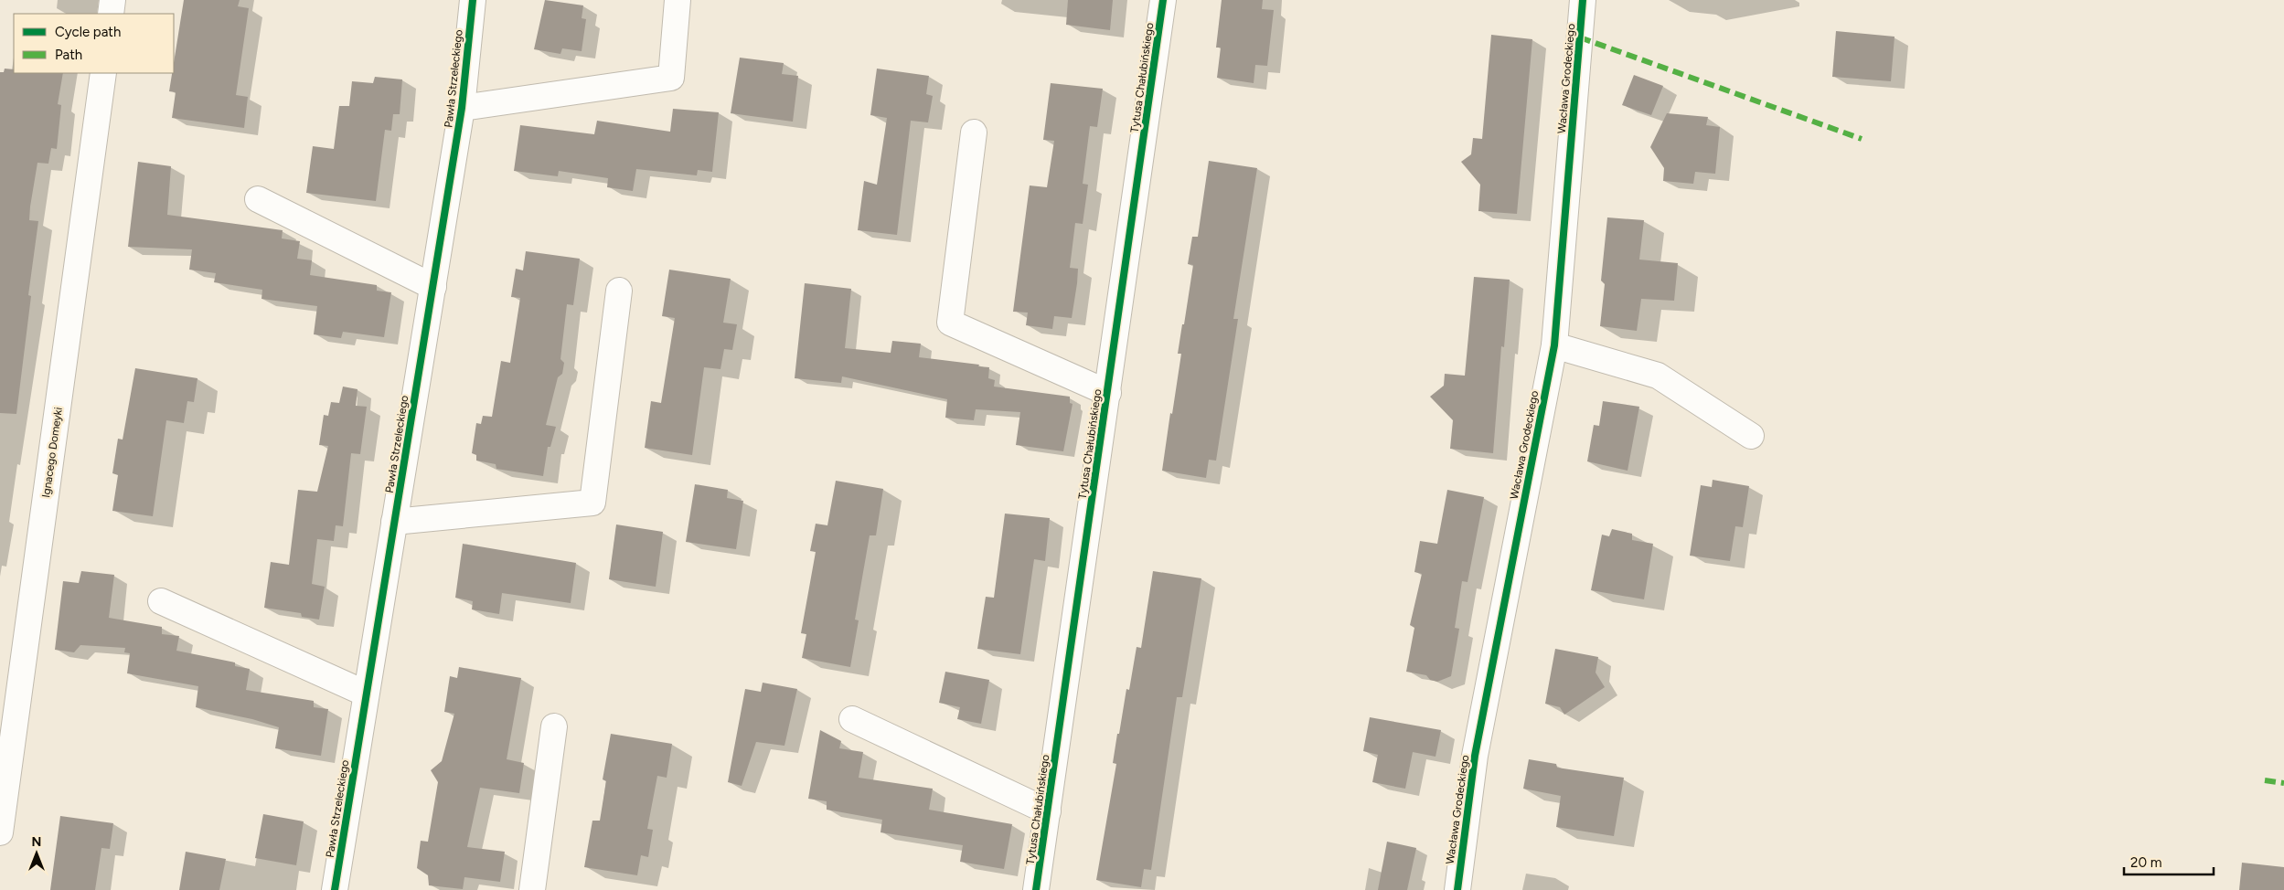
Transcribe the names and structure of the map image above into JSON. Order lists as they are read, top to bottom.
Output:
{
  "streets": {
    "street": [
      "Tytusa Chałubińskiego",
      "Pawła Strzeleckiego",
      "Wacława Grodeckiego",
      "Ignacego Domeyki"
    ]
  },
  "legend": ["Cycle path", "Path"],
  "scale_bar": "20 m",
  "north": "top"
}
